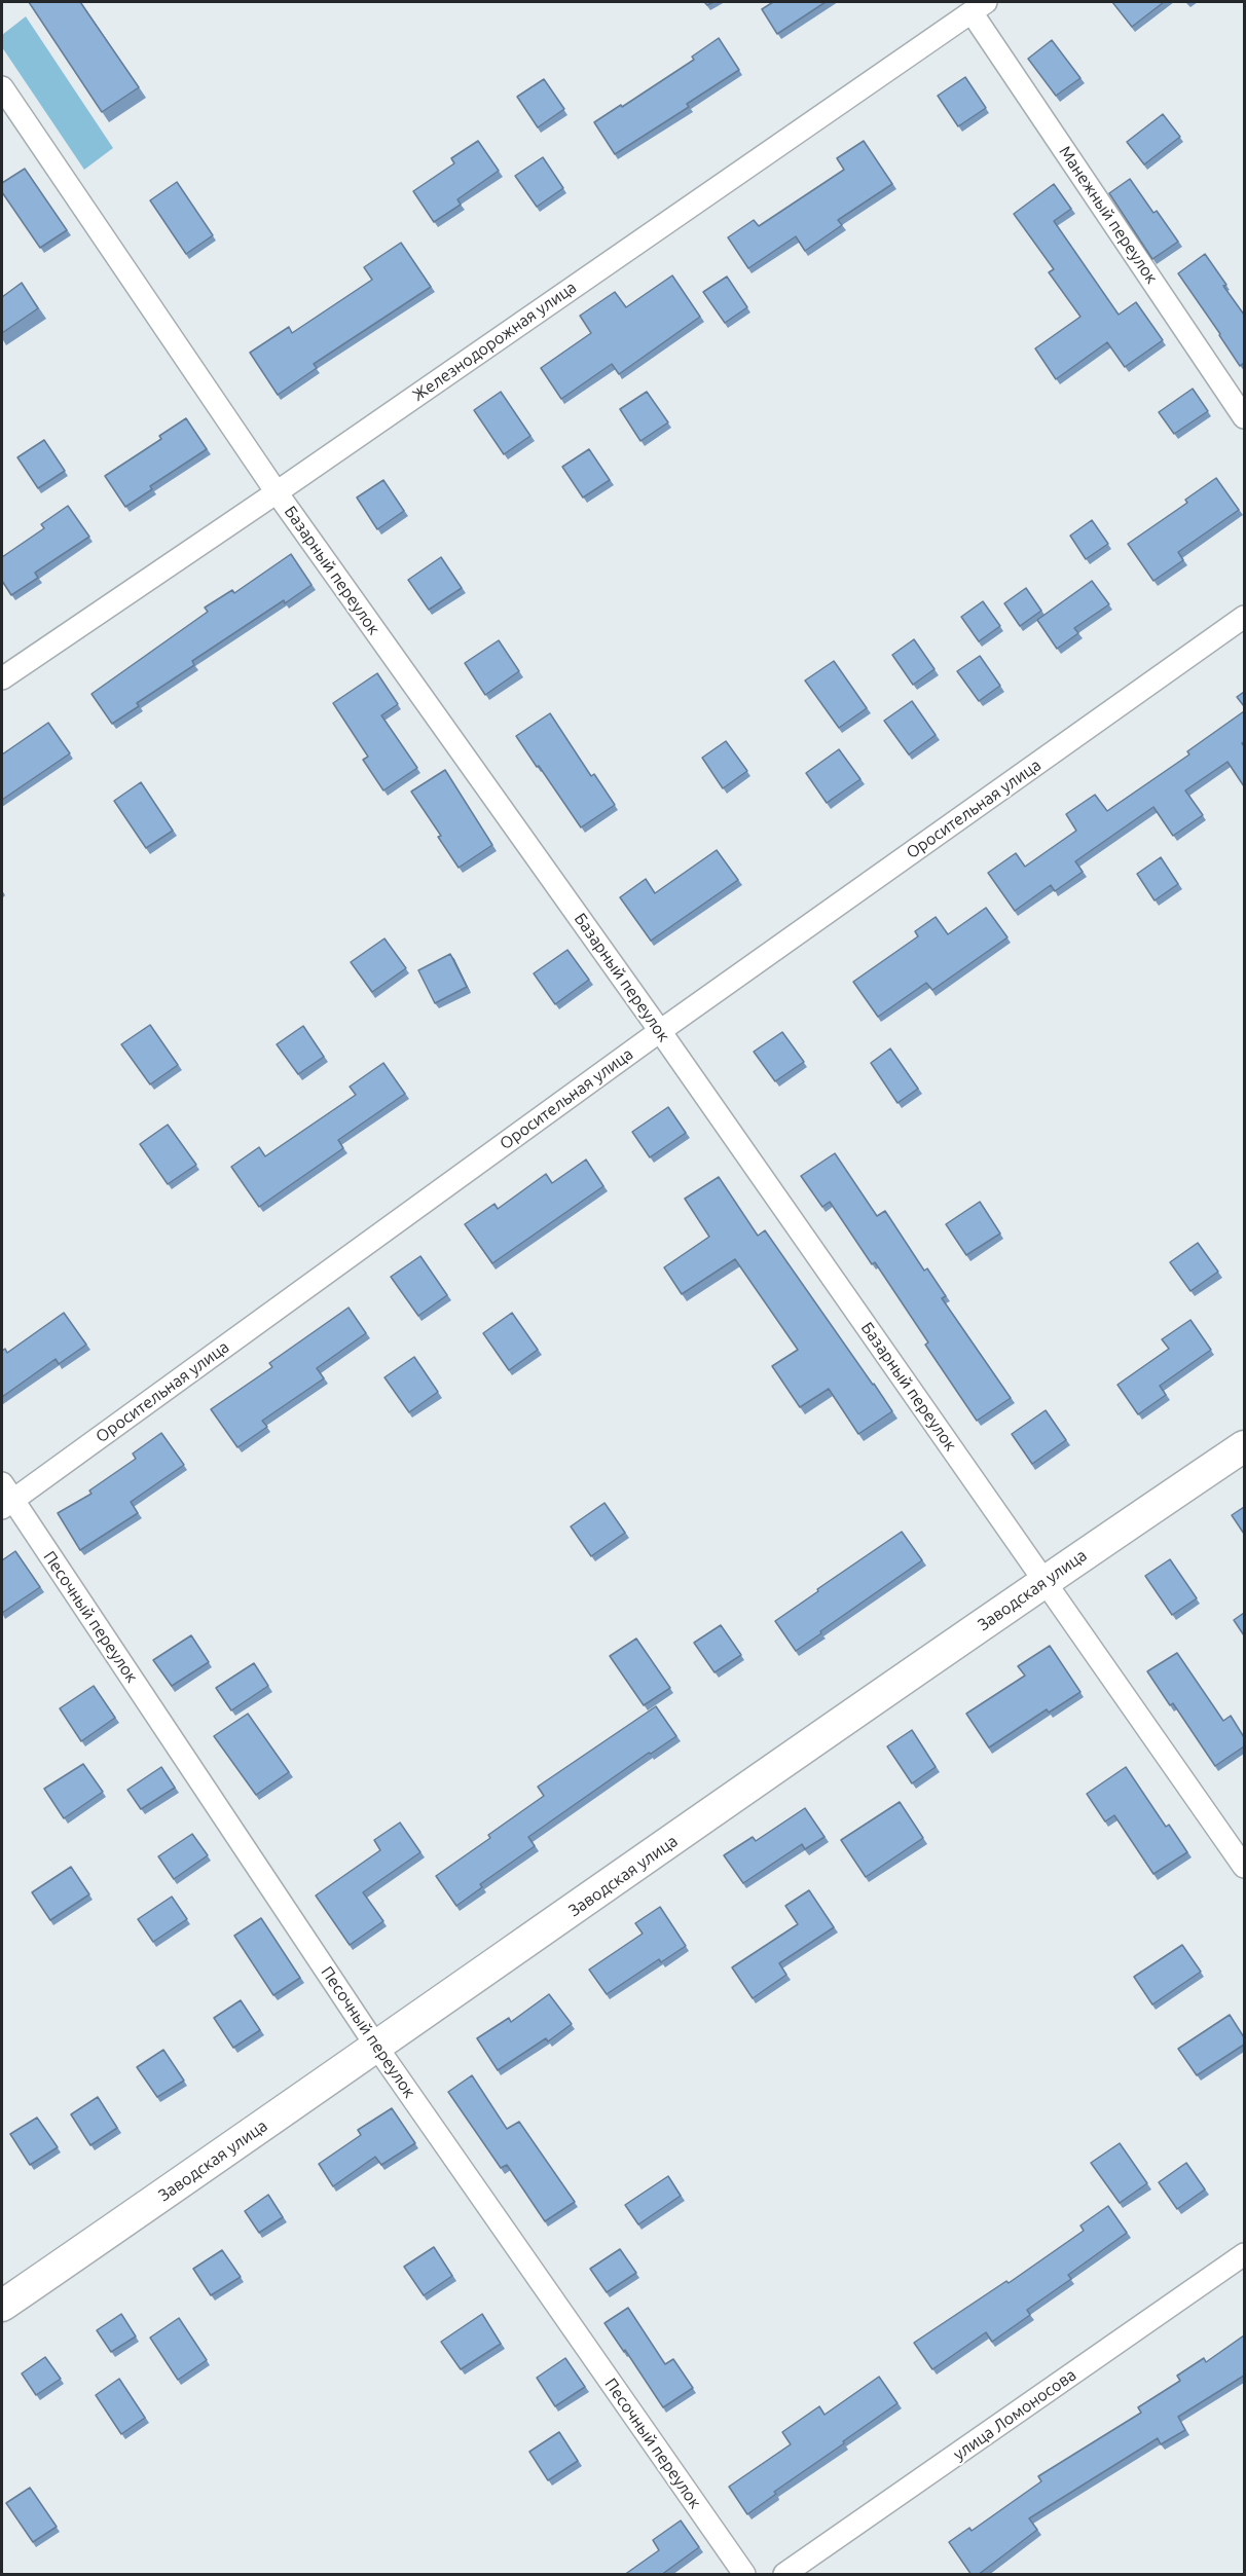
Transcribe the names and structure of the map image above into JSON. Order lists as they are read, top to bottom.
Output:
{
  "streets": {
    "main road": ["Заводская улица"],
    "street": [
      "Манежный переулок",
      "Железнодорожная улица",
      "Базарный переулок",
      "Оросительная улица",
      "Песочный переулок",
      "улица Ломоносова"
    ]
  },
  "crossings": [
    ["Манежный переулок", "Железнодорожная улица"],
    ["Железнодорожная улица", "Базарный переулок"],
    ["Базарный переулок", "Оросительная улица"],
    ["Базарный переулок", "Заводская улица"],
    ["Оросительная улица", "Песочный переулок"],
    ["Заводская улица", "Песочный переулок"]
  ]
}
